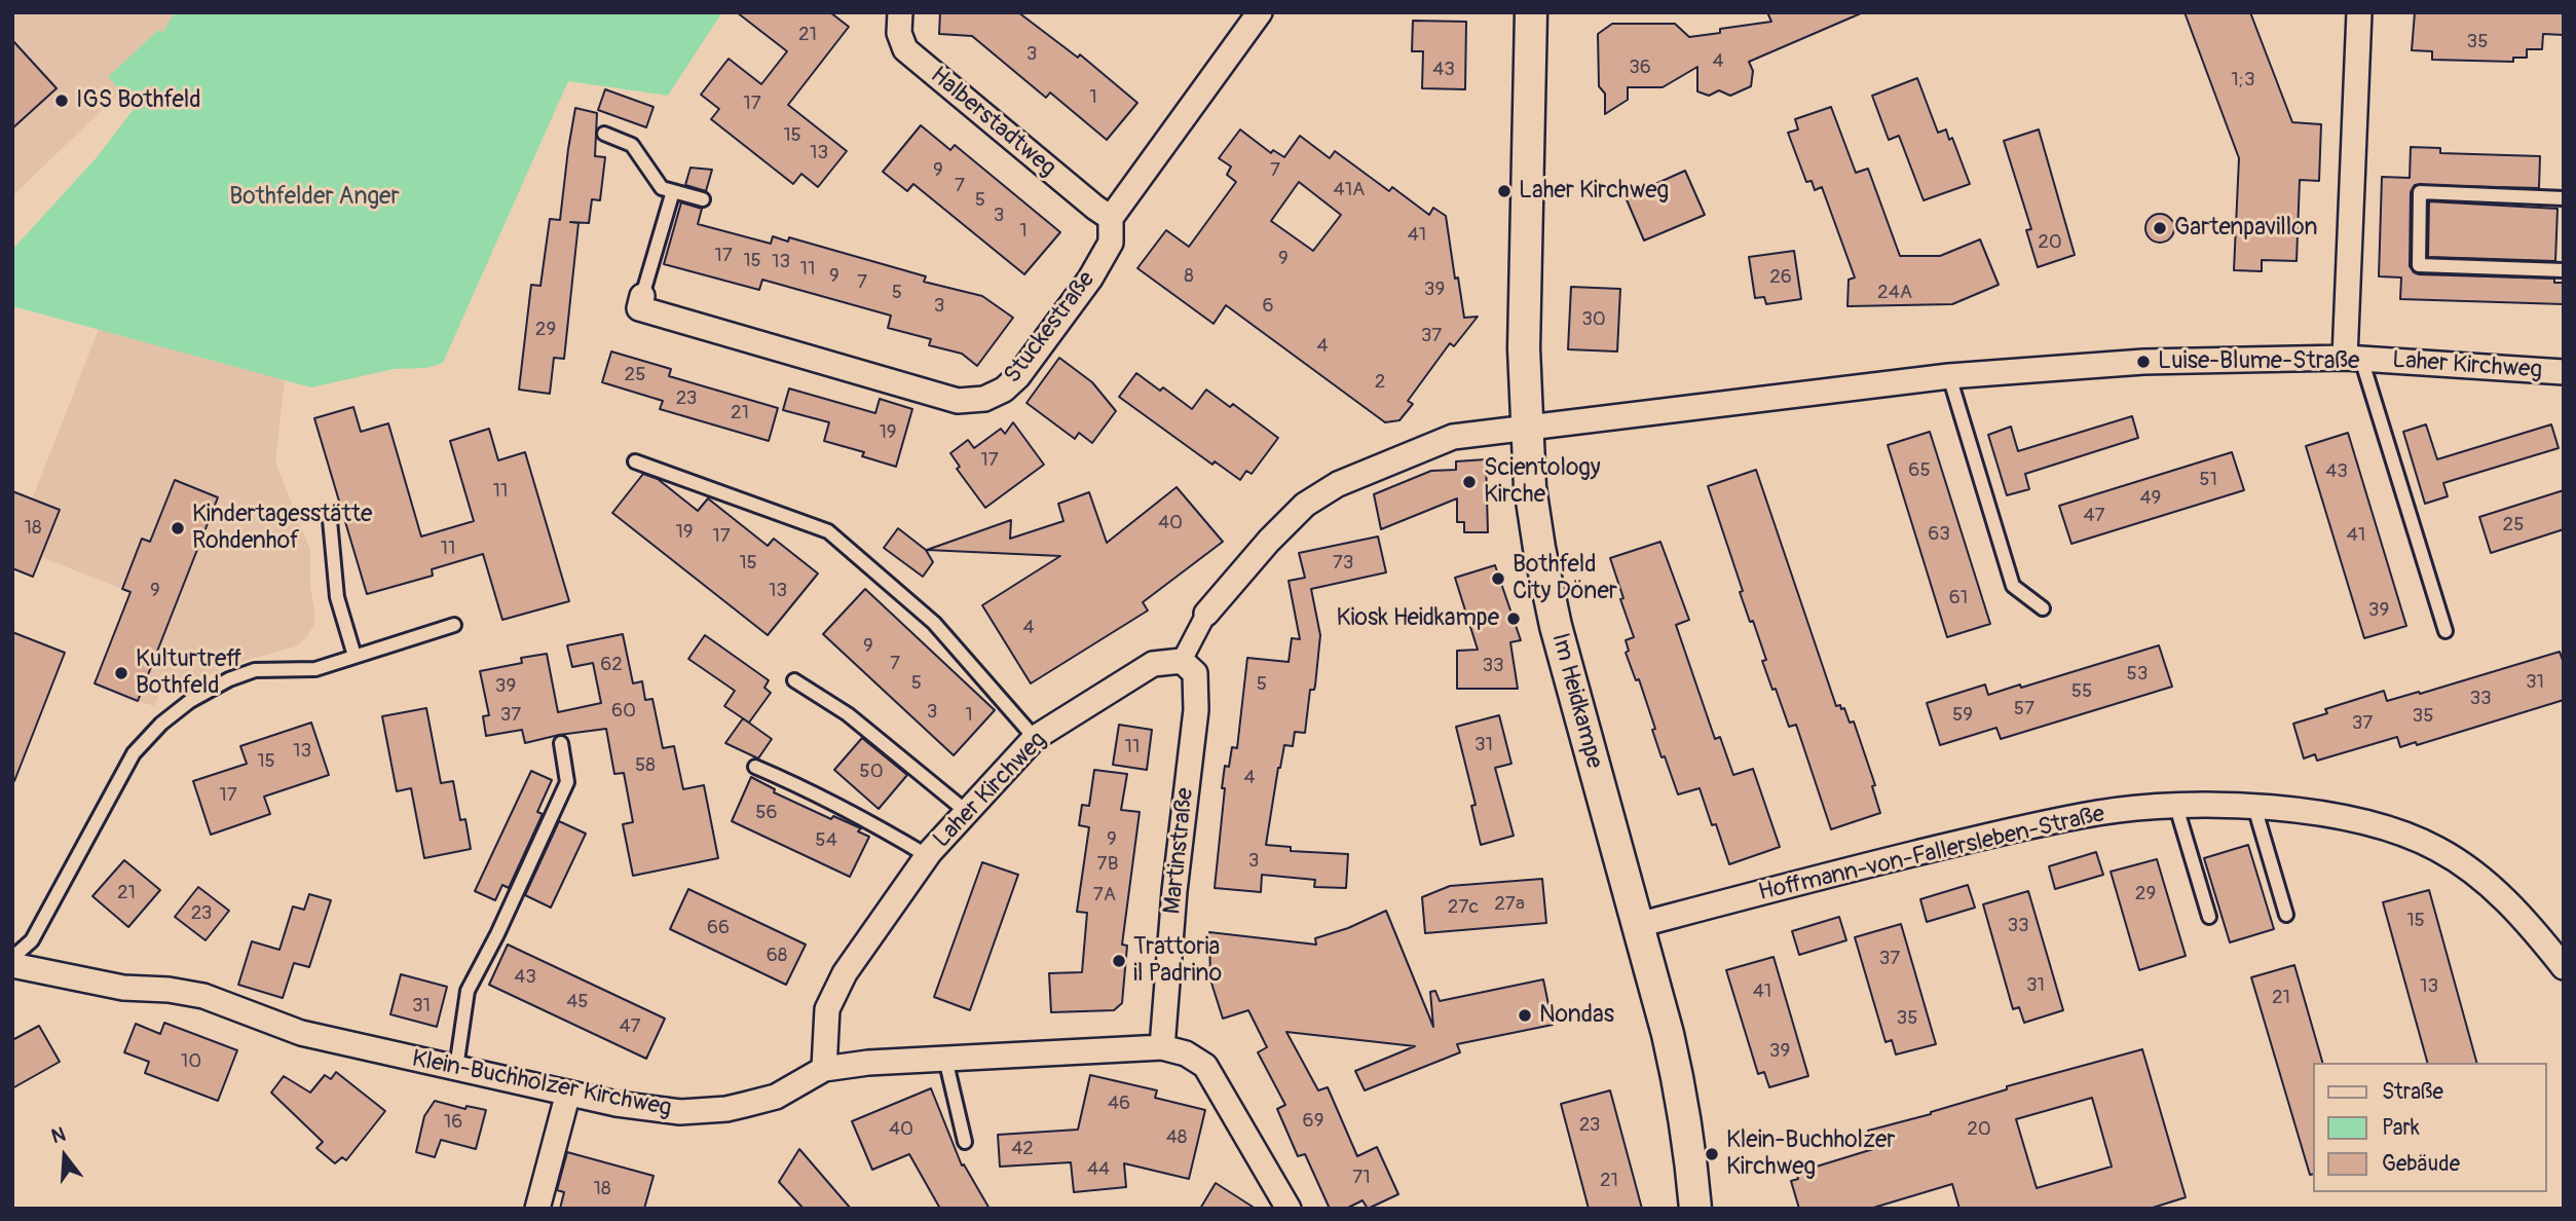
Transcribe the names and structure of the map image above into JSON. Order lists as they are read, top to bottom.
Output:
{
  "streets": {
    "street": [
      "Halberstadtweg",
      "Stuckestraße",
      "Laher Kirchweg",
      "Im Heidkampe",
      "Martinstraße",
      "Hoffmann-von-Fallersleben-Straße",
      "Klein-Buchholzer Kirchweg"
    ]
  },
  "crossings": [
    ["Halberstadtweg", "Stuckestraße"],
    ["Laher Kirchweg", "Im Heidkampe"],
    ["Laher Kirchweg", "Martinstraße"],
    ["Laher Kirchweg", "Klein-Buchholzer Kirchweg"],
    ["Im Heidkampe", "Hoffmann-von-Fallersleben-Straße"],
    ["Martinstraße", "Klein-Buchholzer Kirchweg"]
  ],
  "parks": ["Bothfelder Anger"],
  "places": [
    "IGS Bothfeld",
    "Laher Kirchweg",
    "Gartenpavillon",
    "Luise-Blume-Straße",
    "Scientology Kirche",
    "Kindertagesstätte Rohdenhof",
    "Bothfeld City Döner",
    "Kiosk Heidkampe",
    "Kulturtreff Bothfeld",
    "Trattoria il Padrino",
    "Nondas",
    "Klein-Buchholzer Kirchweg"
  ],
  "house_numbers": [
    "21",
    "35",
    "3",
    "4",
    "36",
    "43",
    "1;3",
    "1",
    "17",
    "15",
    "13",
    "9",
    "7",
    "7",
    "41A",
    "5",
    "3",
    "1",
    "41",
    "20",
    "17",
    "9",
    "15",
    "13",
    "11",
    "9",
    "8",
    "26",
    "7",
    "39",
    "5",
    "24A",
    "3",
    "6",
    "30",
    "29",
    "37",
    "4",
    "25",
    "2",
    "23",
    "21",
    "19",
    "17",
    "65",
    "43",
    "51",
    "11",
    "49",
    "47",
    "40",
    "25",
    "18",
    "19",
    "63",
    "41",
    "17",
    "11",
    "15",
    "73",
    "9",
    "13",
    "61",
    "39",
    "4",
    "9",
    "7",
    "62",
    "33",
    "53",
    "31",
    "5",
    "5",
    "39",
    "55",
    "33",
    "57",
    "60",
    "3",
    "37",
    "1",
    "59",
    "35",
    "37",
    "31",
    "11",
    "13",
    "15",
    "58",
    "50",
    "4",
    "17",
    "56",
    "9",
    "54",
    "3",
    "7B",
    "21",
    "29",
    "7A",
    "27a",
    "27c",
    "23",
    "15",
    "33",
    "66",
    "68",
    "37",
    "43",
    "31",
    "13",
    "41",
    "21",
    "45",
    "31",
    "35",
    "47",
    "39",
    "10",
    "46",
    "69",
    "16",
    "23",
    "40",
    "20",
    "48",
    "42",
    "44",
    "71",
    "21",
    "18"
  ],
  "legend": ["Straße", "Park", "Gebäude"],
  "north": "top"
}
